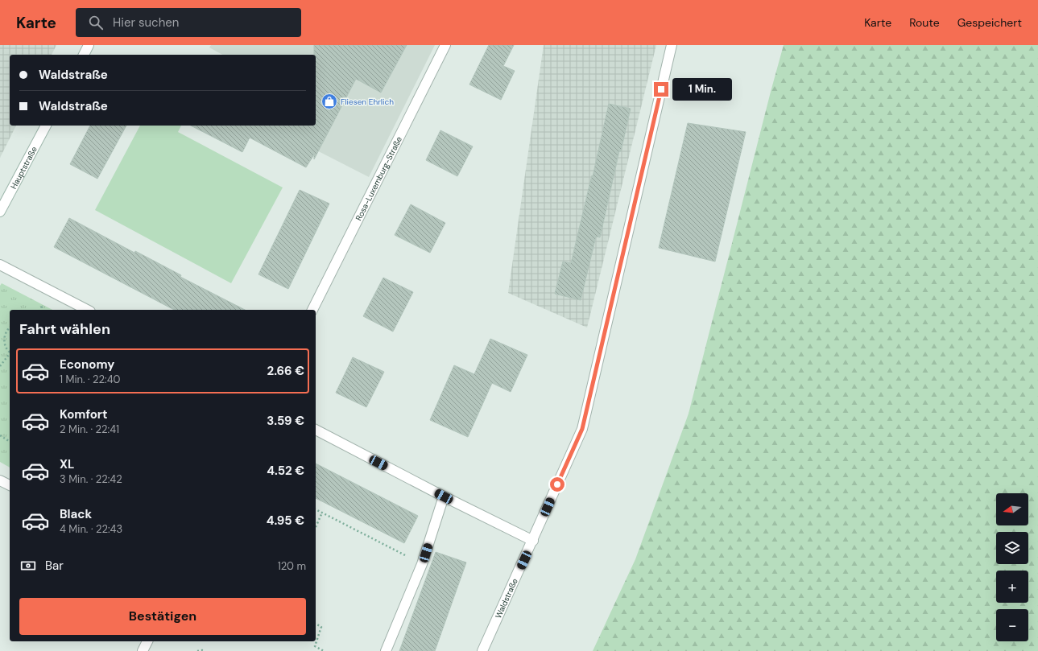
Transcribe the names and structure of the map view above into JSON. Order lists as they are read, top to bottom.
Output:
{
  "streets": {
    "street": ["Hauptstraße", "Rosa-Luxemburg-Straße", "Waldstraße"]
  },
  "places": {
    "shop": ["Fliesen Ehrlich"]
  },
  "north": "left",
  "page": {
    "header": "Karte",
    "search": "Hier suchen",
    "nav": ["Karte", "Route", "Gespeichert"],
    "banner": ["Waldstraße", "Waldstraße"],
    "bubble": "1 Min.",
    "heading": "Fahrt wählen",
    "list": [
      {
        "name": "Economy",
        "note": "1 Min. · 22:40",
        "value": "2.66 €"
      },
      {
        "name": "Komfort",
        "note": "2 Min. · 22:41",
        "value": "3.59 €"
      },
      {
        "name": "XL",
        "note": "3 Min. · 22:42",
        "value": "4.52 €"
      },
      {
        "name": "Black",
        "note": "4 Min. · 22:43",
        "value": "4.95 €"
      }
    ],
    "map_buttons": ["+", "−"],
    "pay": ["Bar", "120 m"],
    "buttons": "Bestätigen"
  }
}
